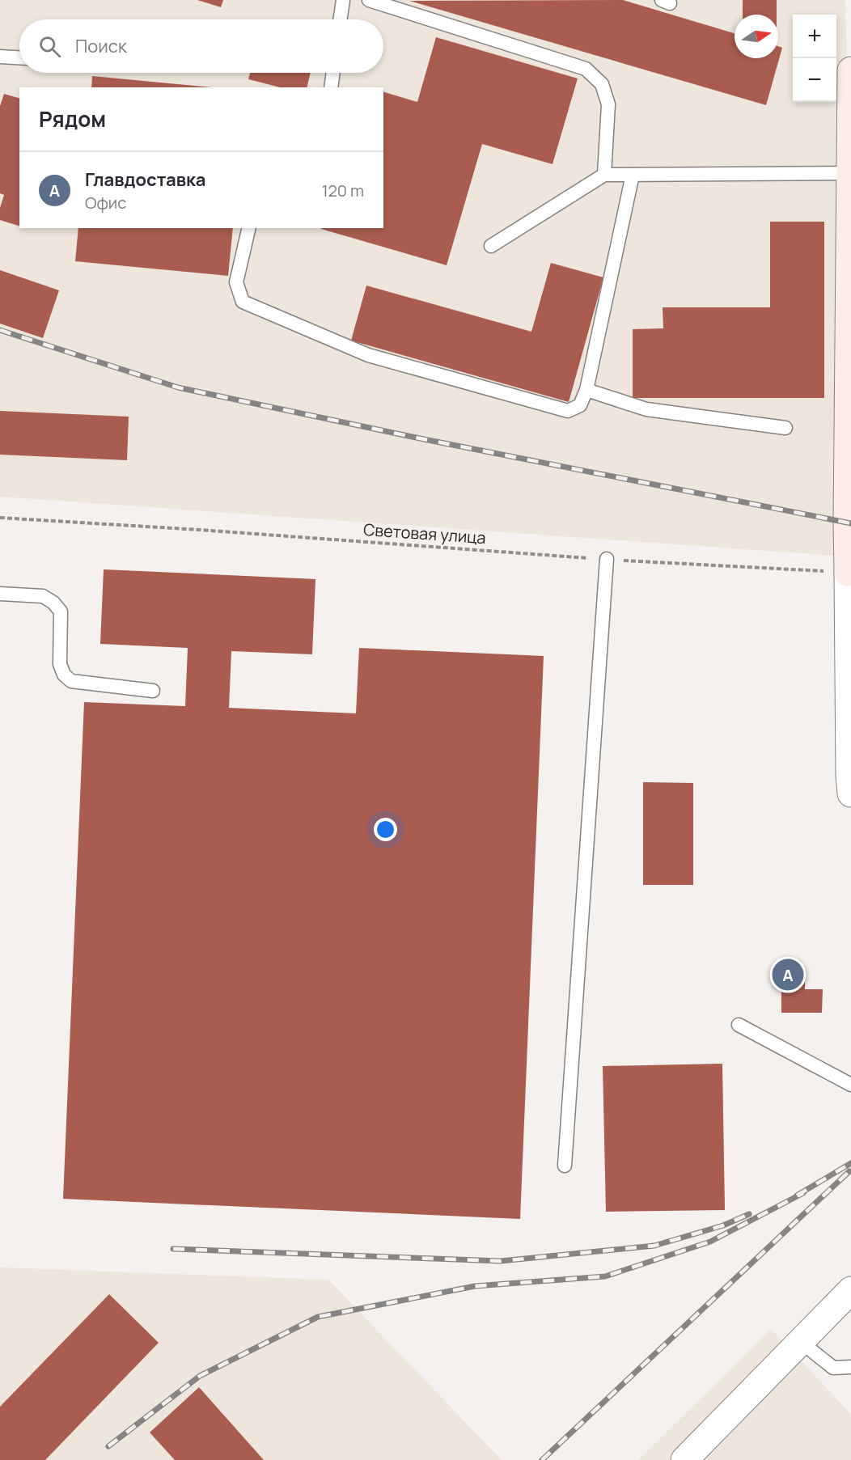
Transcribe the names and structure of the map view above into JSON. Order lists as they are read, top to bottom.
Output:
{
  "streets": {
    "path": ["Световая улица"]
  },
  "north": "right",
  "page": {
    "map_buttons": ["+", "−"],
    "search": "Поиск",
    "heading": "Рядом",
    "list": [
      {
        "mark": "A",
        "name": "Главдоставка",
        "note": "Офис",
        "value": "120 m"
      }
    ],
    "pins": "A"
  }
}
